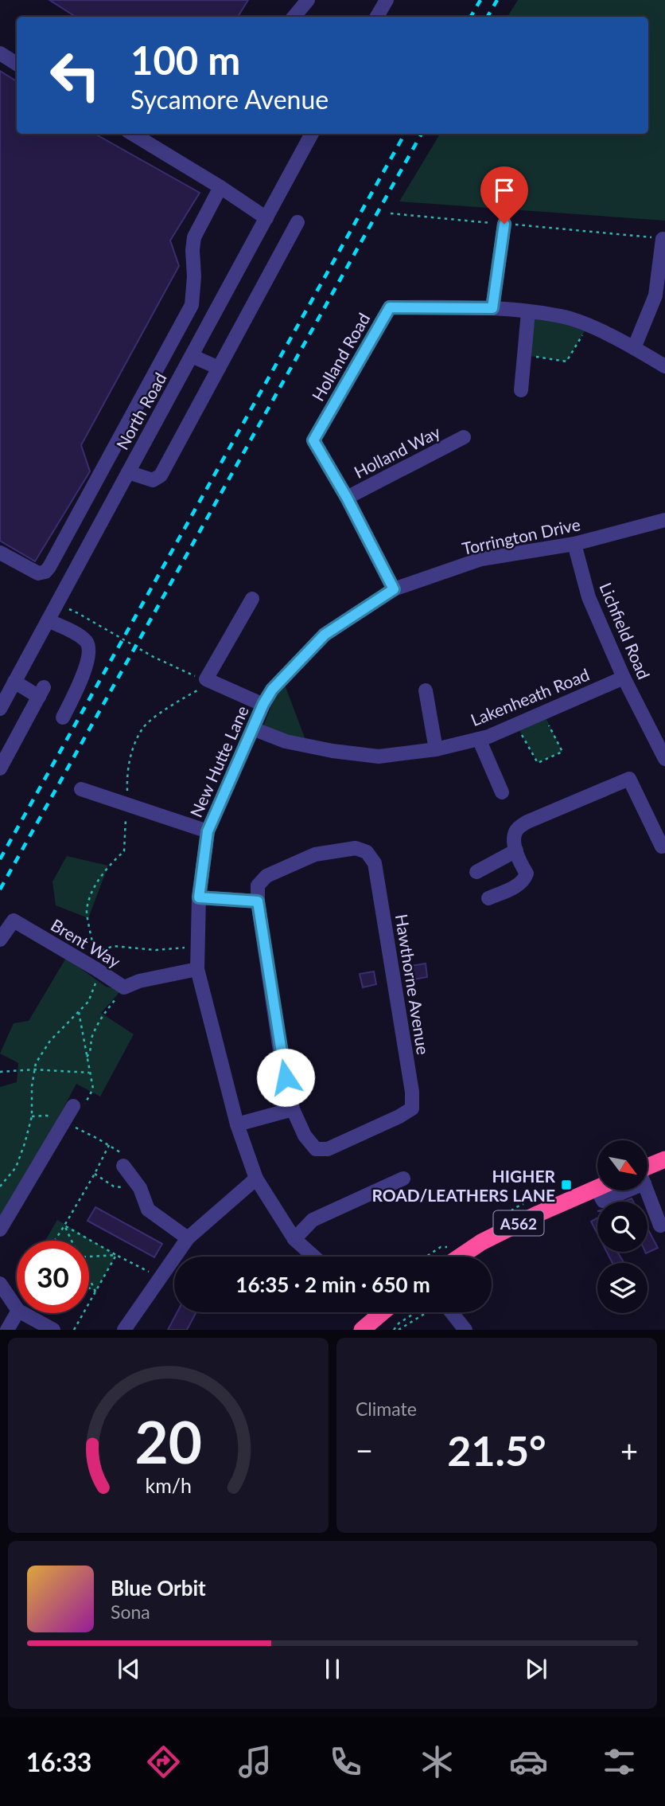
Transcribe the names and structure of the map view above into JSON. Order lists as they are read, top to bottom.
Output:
{
  "streets": {
    "highway": ["A562"],
    "street": [
      "Holland Road",
      "North Road",
      "Holland Way",
      "Torrington Drive",
      "Lichfield Road",
      "Lakenheath Road",
      "New Hutte Lane",
      "Brent Way",
      "Hawthorne Avenue"
    ]
  },
  "crossings": [
    ["Holland Road", "Holland Way"],
    ["Holland Road", "Torrington Drive"],
    ["Torrington Drive", "Lichfield Road"],
    ["Torrington Drive", "New Hutte Lane"],
    ["Lichfield Road", "Lakenheath Road"],
    ["Lakenheath Road", "New Hutte Lane"],
    ["New Hutte Lane", "Brent Way"]
  ],
  "places": {
    "transit": ["HIGHER ROAD/LEATHERS LANE"]
  },
  "north": "bottom right",
  "page": {
    "turn": ["100 m", "Sycamore Avenue"],
    "limit": "30",
    "trip": "16:35 · 2 min · 650 m",
    "tile": "Climate",
    "heat": ["−", "21.5°", "+"],
    "song": ["Blue Orbit", "Sona"],
    "tabs": "16:33",
    "gauge": ["20", "km/h"]
  }
}
